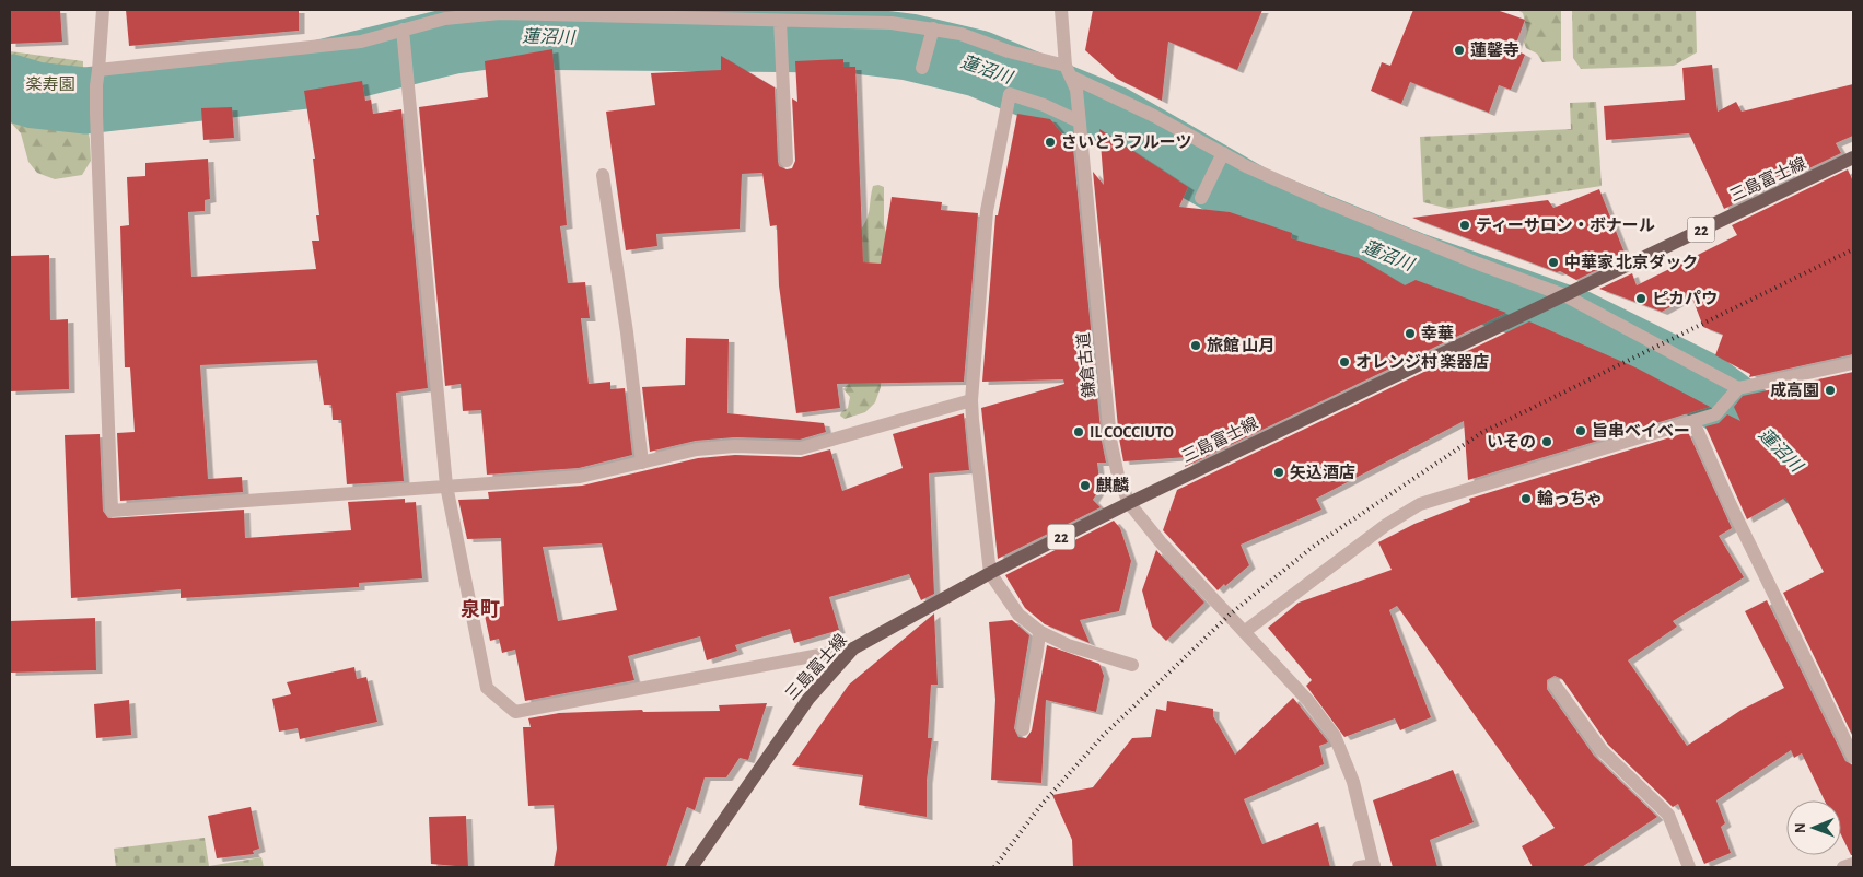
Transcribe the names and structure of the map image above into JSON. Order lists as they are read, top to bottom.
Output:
{
  "streets": {
    "main road": ["三島富士線", "22"],
    "street": ["鎌倉古道"]
  },
  "crossings": [
    ["三島富士線", "鎌倉古道"]
  ],
  "districts": ["泉町"],
  "water": ["蓮沼川"],
  "parks": ["楽寿園"],
  "places": [
    "蓮馨寺",
    "さいとうフルーツ",
    "ティーサロン・ボナール",
    "中華家 北京ダック",
    "ピカパウ",
    "幸華",
    "旅館 山月",
    "オレンジ村 楽器店",
    "成高園",
    "旨串ベイベー",
    "IL COCCIUTO",
    "いその",
    "矢込酒店",
    "麒麟",
    "輪っちゃ"
  ],
  "north": "left"
}
